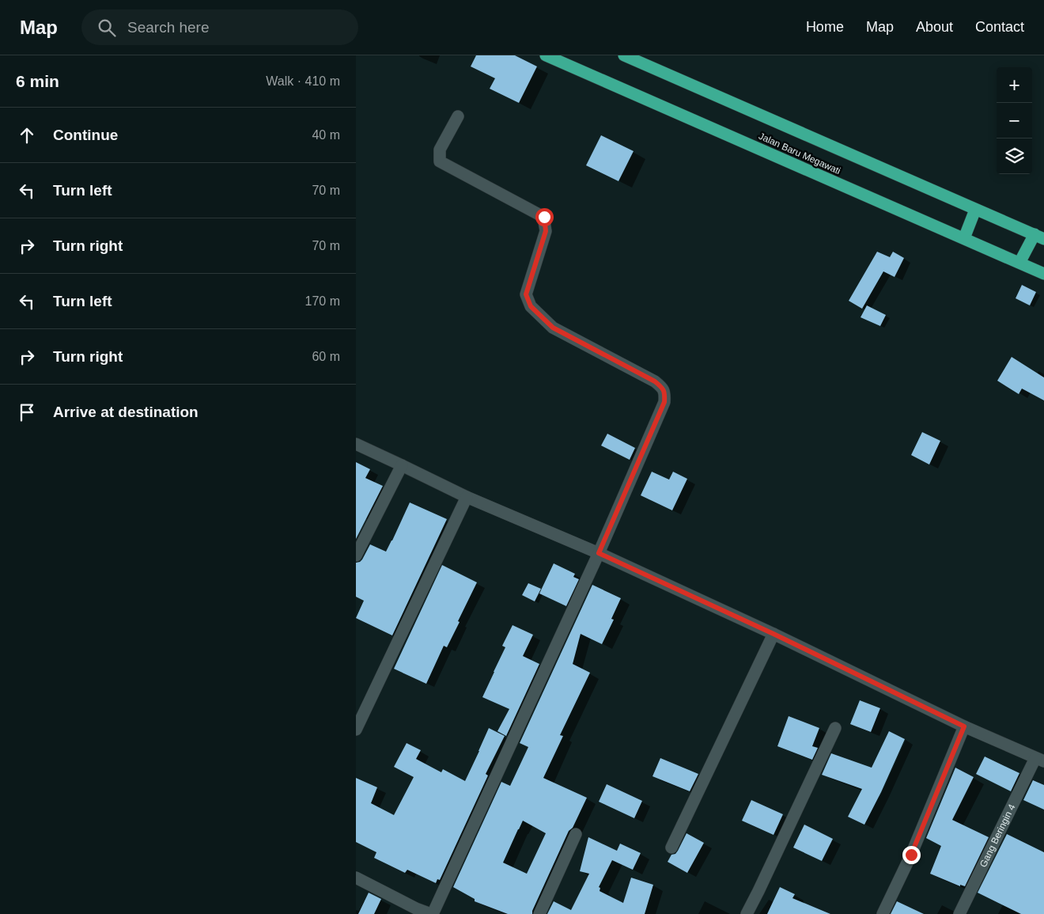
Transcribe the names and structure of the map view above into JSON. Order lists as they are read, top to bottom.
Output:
{
  "streets": {
    "highway": ["Jalan Baru Megawati"],
    "street": ["Gang Beringin 4"]
  },
  "page": {
    "header": "Map",
    "search": "Search here",
    "nav": [
      "Home",
      "Map",
      "About",
      "Contact"
    ],
    "heading": ["6 min", "Walk · 410 m"],
    "map_buttons": ["+", "−"],
    "list": [
      ["Continue", "40 m"],
      ["Turn left", "70 m"],
      ["Turn right", "70 m"],
      ["Turn left", "170 m"],
      ["Turn right", "60 m"],
      "Arrive at destination"
    ]
  }
}
